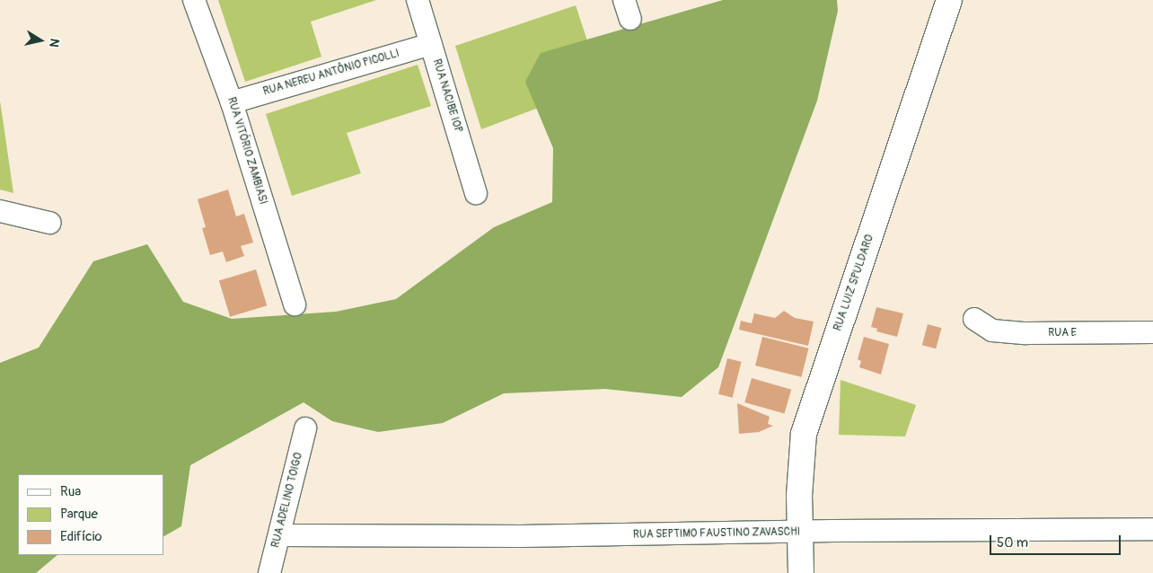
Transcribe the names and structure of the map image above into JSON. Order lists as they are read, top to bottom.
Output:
{
  "streets": {
    "street": [
      "RUA NEREU ANTÔNIO PICOLLI",
      "RUA NACIBE IOP",
      "RUA VITÓRIO ZAMBIASI",
      "RUA LUIZ SPULDARO",
      "RUA E",
      "RUA ADELINO TOIGO",
      "RUA SEPTIMO FAUSTINO ZAVASCHI"
    ]
  },
  "crossings": [
    ["RUA NEREU ANTÔNIO PICOLLI", "RUA NACIBE IOP"],
    ["RUA NEREU ANTÔNIO PICOLLI", "RUA VITÓRIO ZAMBIASI"],
    ["RUA LUIZ SPULDARO", "RUA SEPTIMO FAUSTINO ZAVASCHI"],
    ["RUA ADELINO TOIGO", "RUA SEPTIMO FAUSTINO ZAVASCHI"]
  ],
  "legend": ["Rua", "Parque", "Edifício"],
  "scale_bar": "50 m",
  "north": "right"
}
